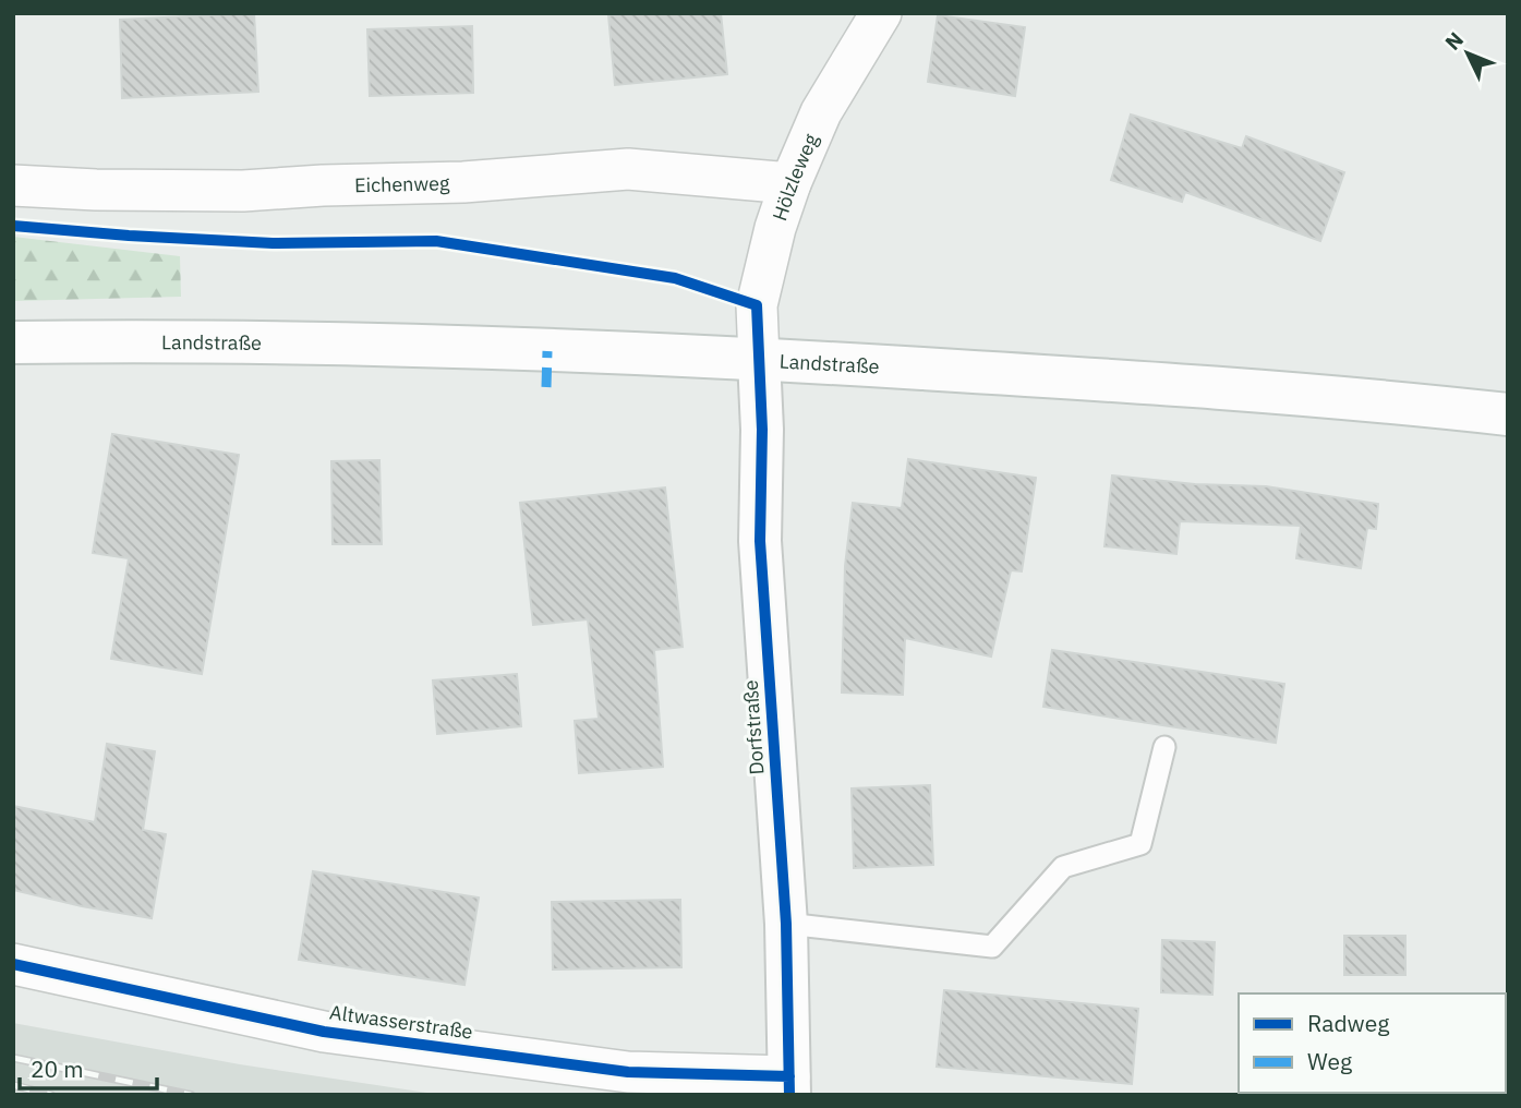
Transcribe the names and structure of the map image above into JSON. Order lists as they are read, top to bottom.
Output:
{
  "streets": {
    "main road": ["Landstraße", "Dorfstraße"],
    "street": ["Hölzleweg", "Eichenweg", "Altwasserstraße"]
  },
  "crossings": [
    ["Hölzleweg", "Eichenweg"],
    ["Hölzleweg", "Landstraße"],
    ["Hölzleweg", "Dorfstraße"],
    ["Landstraße", "Dorfstraße"],
    ["Dorfstraße", "Altwasserstraße"]
  ],
  "legend": ["Radweg", "Weg"],
  "scale_bar": "20 m",
  "north": "top left"
}
